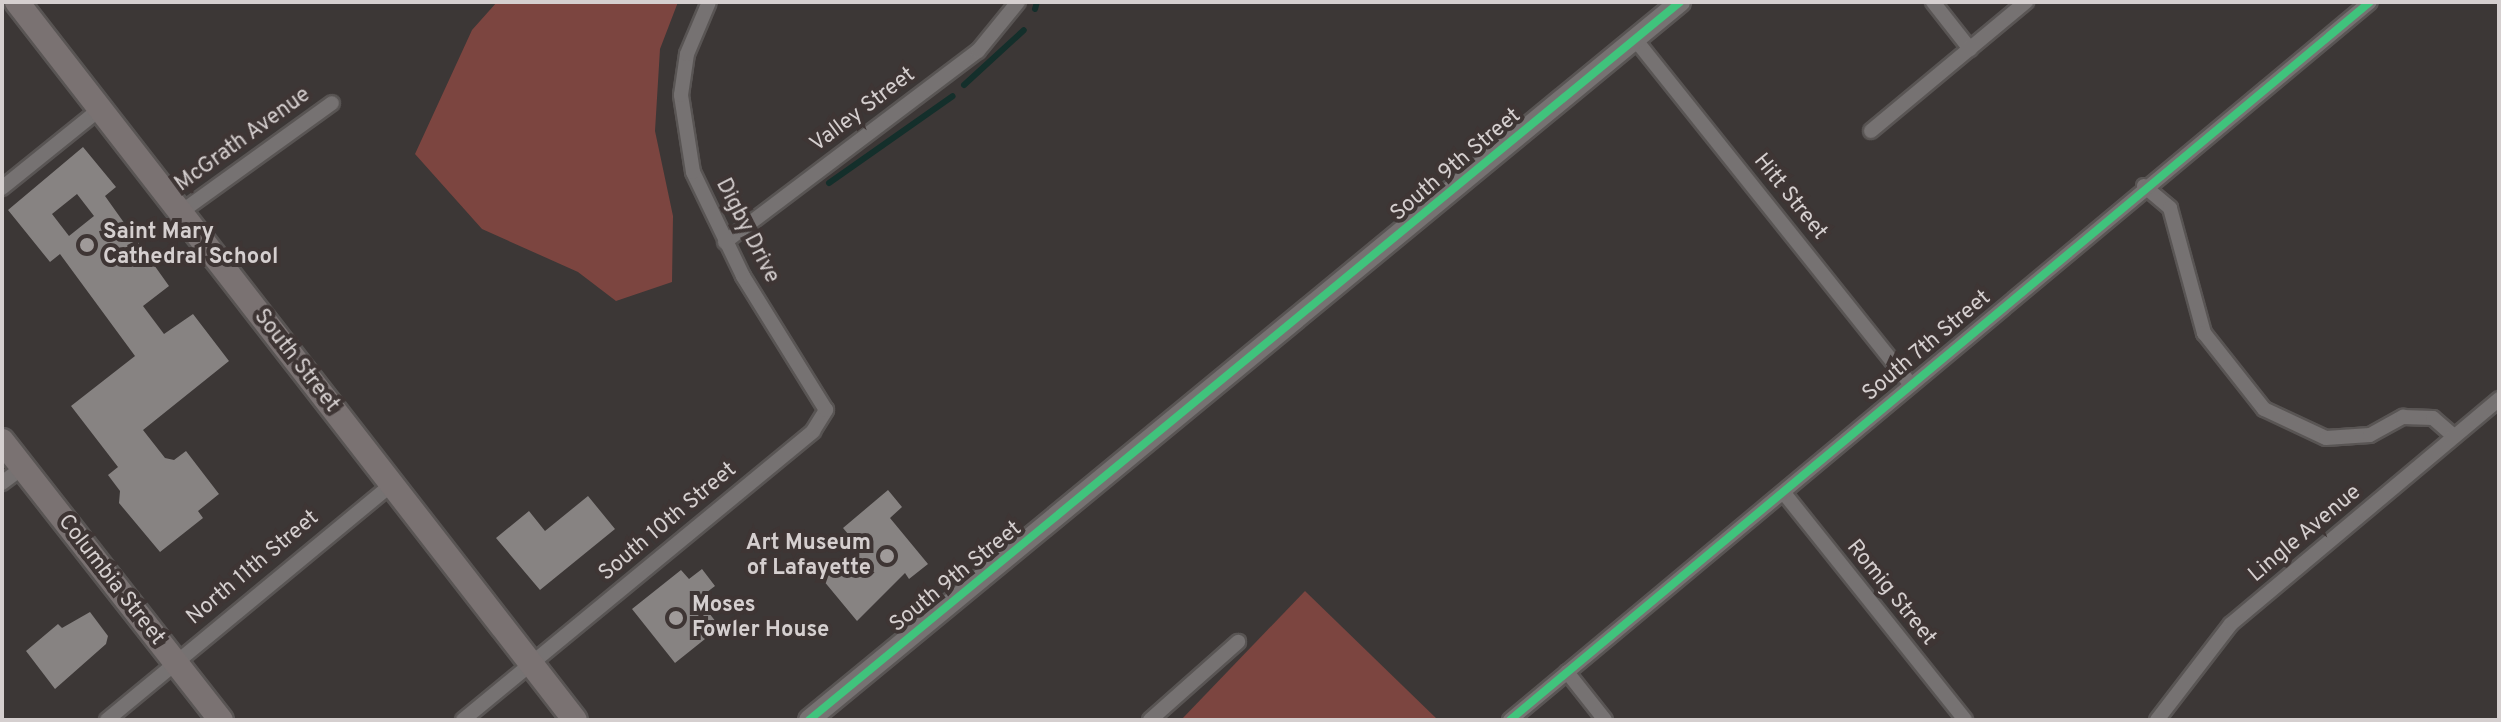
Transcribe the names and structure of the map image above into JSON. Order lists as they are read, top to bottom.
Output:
{
  "streets": {
    "main road": ["South Street", "Columbia Street"],
    "street": [
      "Valley Street",
      "McGrath Avenue",
      "South 9th Street",
      "Hitt Street",
      "Digby Drive",
      "South 7th Street",
      "South 10th Street",
      "Lingle Avenue",
      "North 11th Street",
      "Romig Street"
    ]
  },
  "crossings": [
    ["Valley Street", "Digby Drive"],
    ["McGrath Avenue", "South Street"],
    ["South 9th Street", "Hitt Street"],
    ["Hitt Street", "South 7th Street"],
    ["Digby Drive", "South 10th Street"],
    ["South 7th Street", "Romig Street"],
    ["South Street", "South 10th Street"],
    ["South Street", "North 11th Street"],
    ["North 11th Street", "Columbia Street"]
  ],
  "places": ["Saint Mary Cathedral School", "Art Museum of Lafayette", "Moses Fowler House"]
}
